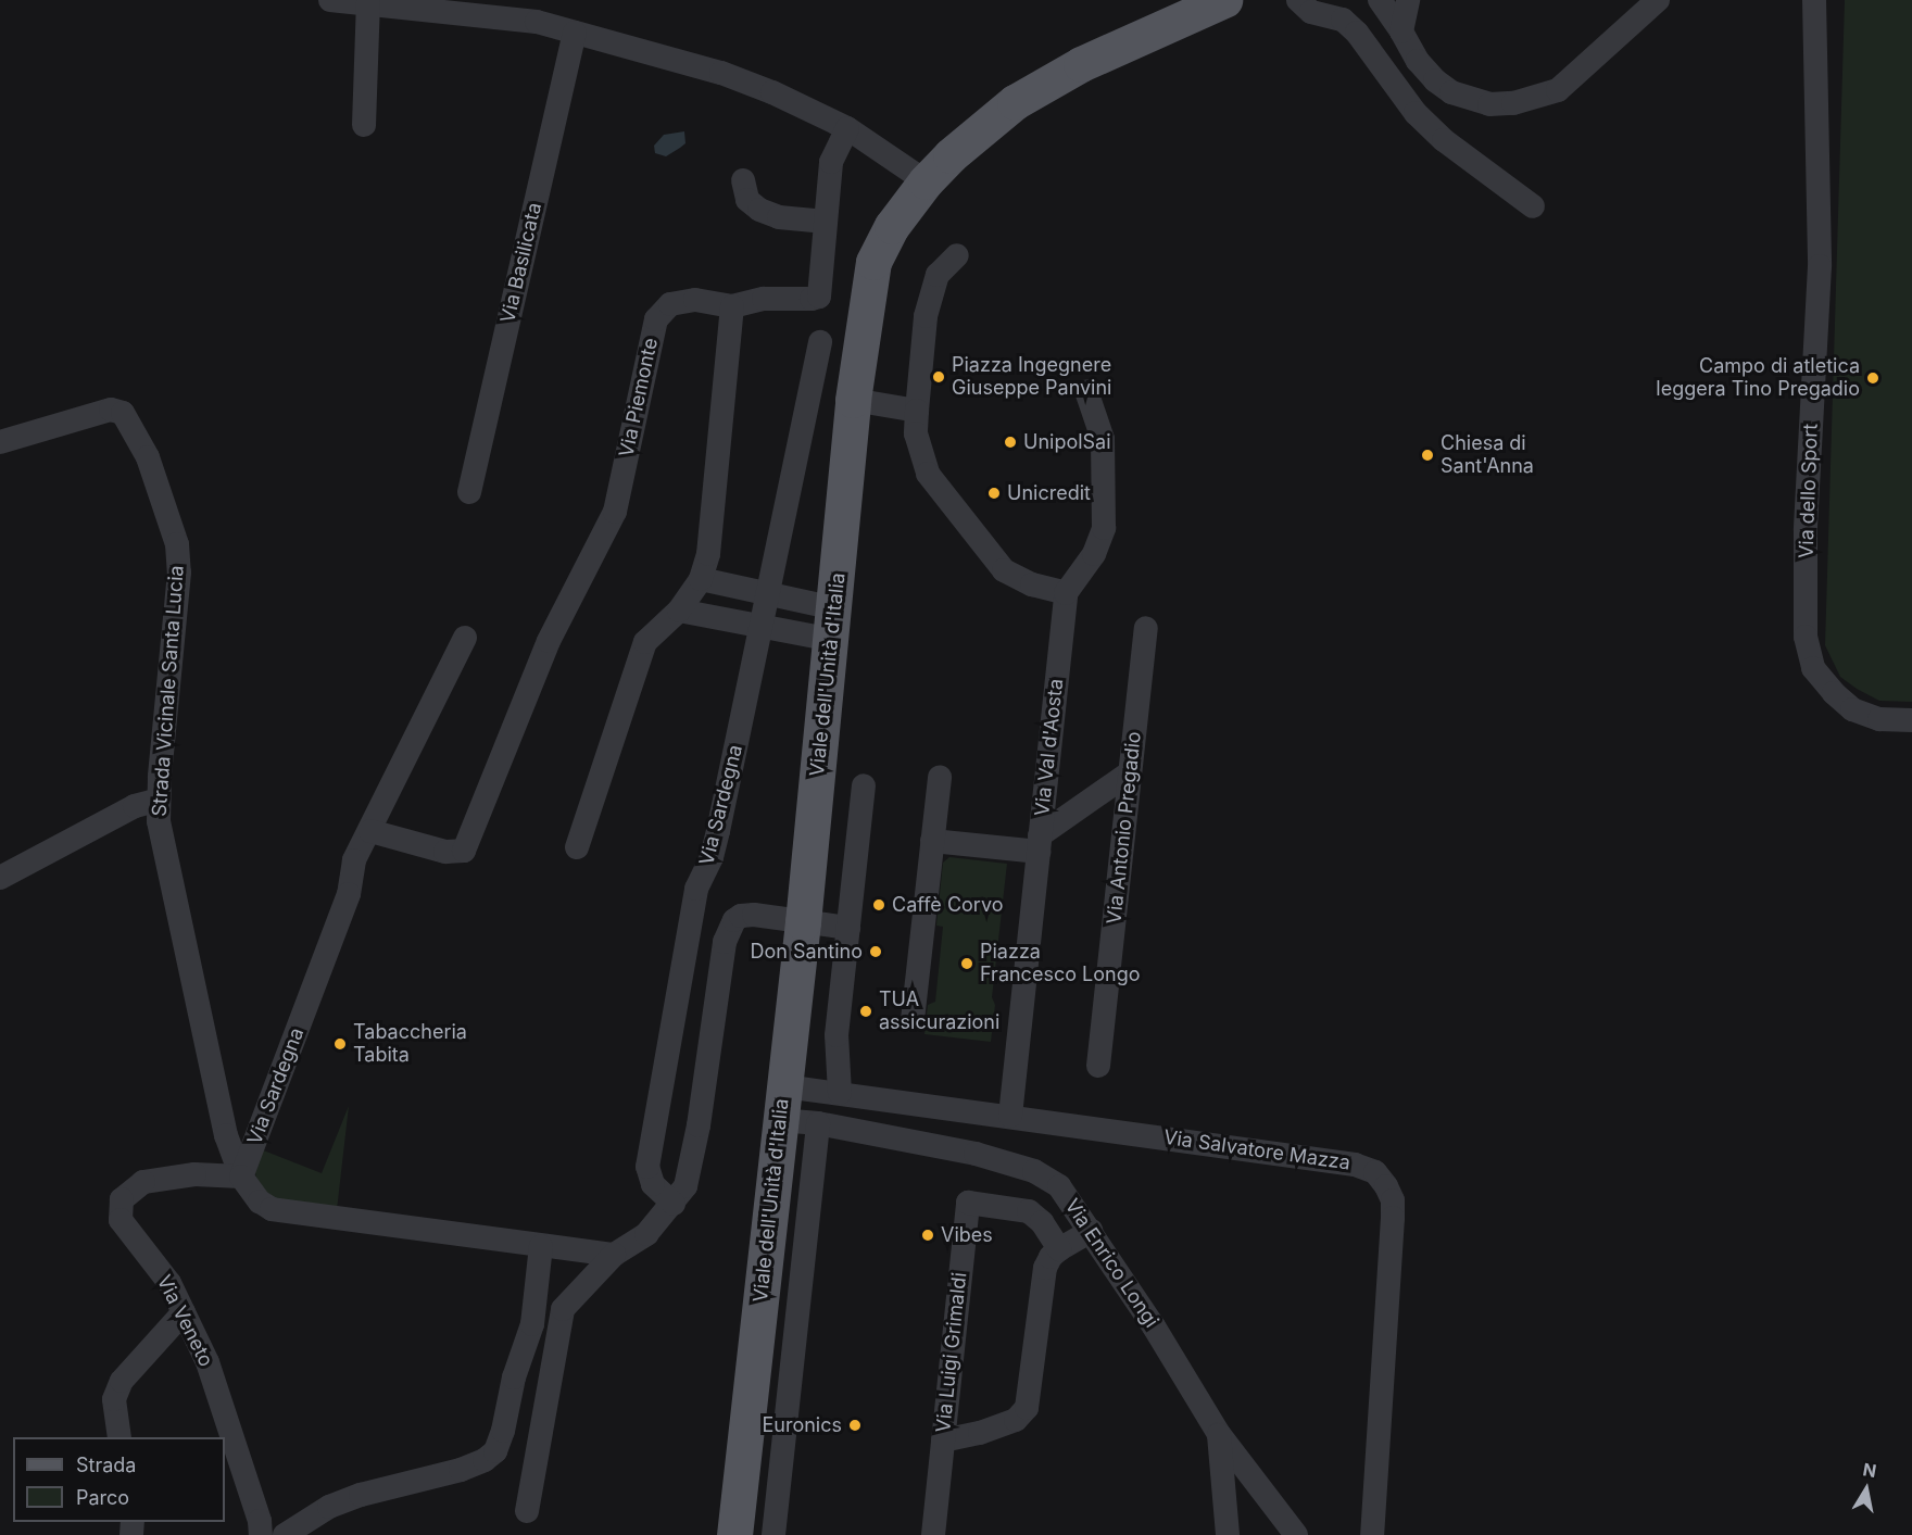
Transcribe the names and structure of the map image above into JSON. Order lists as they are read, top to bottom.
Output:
{
  "streets": {
    "main road": ["Viale dell'Unità d'Italia"],
    "street": [
      "Via Basilicata",
      "Via Piemonte",
      "Via dello Sport",
      "Strada Vicinale Santa Lucia",
      "Via Val d'Aosta",
      "Via Sardegna",
      "Via Antonio Pregadio",
      "Via Salvatore Mazza",
      "Via Enrico Longi",
      "Via Veneto",
      "Via Luigi Grimaldi"
    ]
  },
  "crossings": [
    ["Via Piemonte", "Via Sardegna"],
    ["Viale dell'Unità d'Italia", "Via Salvatore Mazza"],
    ["Viale dell'Unità d'Italia", "Via Enrico Longi"],
    ["Strada Vicinale Santa Lucia", "Via Sardegna"],
    ["Strada Vicinale Santa Lucia", "Via Veneto"],
    ["Via Val d'Aosta", "Via Salvatore Mazza"],
    ["Via Sardegna", "Via Veneto"],
    ["Via Salvatore Mazza", "Via Enrico Longi"]
  ],
  "places": [
    "Piazza Ingegnere Giuseppe Panvini",
    "Campo di atletica leggera Tino Pregadio",
    "UnipolSai",
    "Chiesa di Sant'Anna",
    "Unicredit",
    "Caffè Corvo",
    "Don Santino",
    "Piazza Francesco Longo",
    "TUA assicurazioni",
    "Tabaccheria Tabita",
    "Vibes",
    "Euronics"
  ],
  "legend": ["Strada", "Parco"],
  "north": "top"
}
